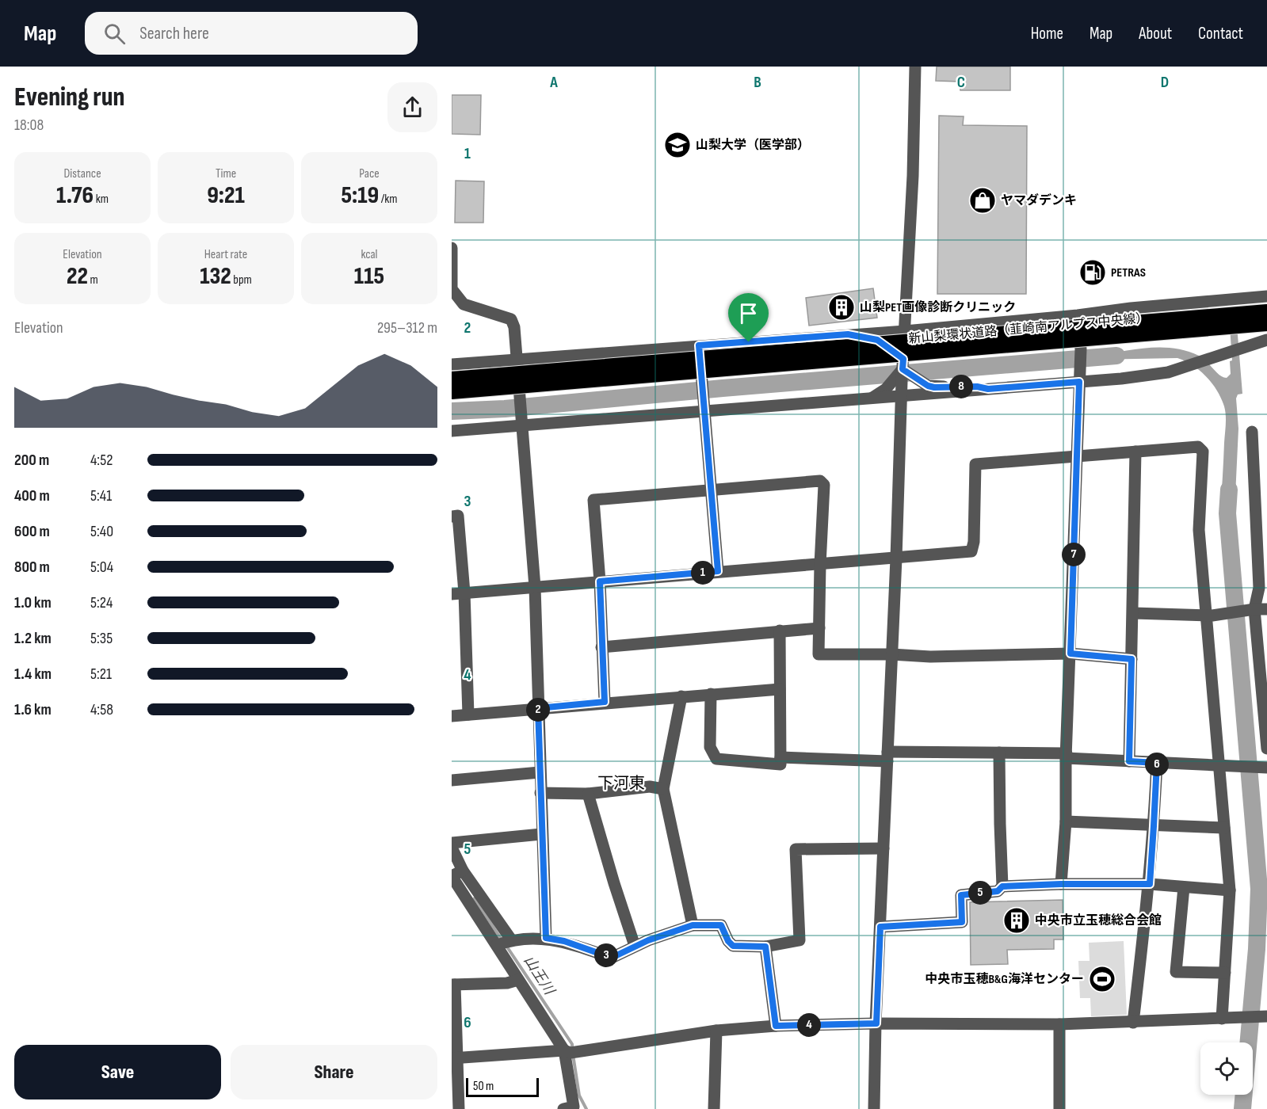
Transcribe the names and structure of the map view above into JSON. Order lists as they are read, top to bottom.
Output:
{
  "streets": {
    "highway": ["新山梨環状道路（韮崎南アルプス中央線）"]
  },
  "districts": ["下河東"],
  "water": ["山王川"],
  "places": {
    "school or university": ["山梨大学（医学部）"],
    "shop": ["ヤマダデンキ"],
    "fuel station": ["PETRAS"],
    "building": ["山梨PET画像診断クリニック", "中央市立玉穂総合会館"],
    "sports": ["中央市玉穂B&G海洋センター"]
  },
  "scale_bar": "50 m",
  "page": {
    "header": "Map",
    "search": "Search here",
    "nav": [
      "Home",
      "Map",
      "About",
      "Contact"
    ],
    "heading": ["Evening run", "18:08"],
    "stats": [
      ["Distance", "1.76 km"],
      ["Time", "9:21"],
      ["Pace", "5:19 /km"],
      ["Elevation", "22 m"],
      ["Heart rate", "132 bpm"],
      ["kcal", "115"]
    ],
    "chart": ["Elevation", "295–312 m"],
    "pins": [
      "8",
      "7",
      "1",
      "2",
      "6",
      "5",
      "3",
      "4"
    ],
    "list": [
      {
        "name": "200 m",
        "note": "4:52"
      },
      {
        "name": "400 m",
        "note": "5:41"
      },
      {
        "name": "600 m",
        "note": "5:40"
      },
      {
        "name": "800 m",
        "note": "5:04"
      },
      {
        "name": "1.0 km",
        "note": "5:24"
      },
      {
        "name": "1.2 km",
        "note": "5:35"
      },
      {
        "name": "1.4 km",
        "note": "5:21"
      },
      {
        "name": "1.6 km",
        "note": "4:58"
      }
    ],
    "buttons": ["Save", "Share"],
    "scale": "50 m"
  },
  "grid": {
    "columns": [
      "A",
      "B",
      "C",
      "D"
    ],
    "rows": [
      "1",
      "2",
      "3",
      "4",
      "5",
      "6"
    ]
  }
}
